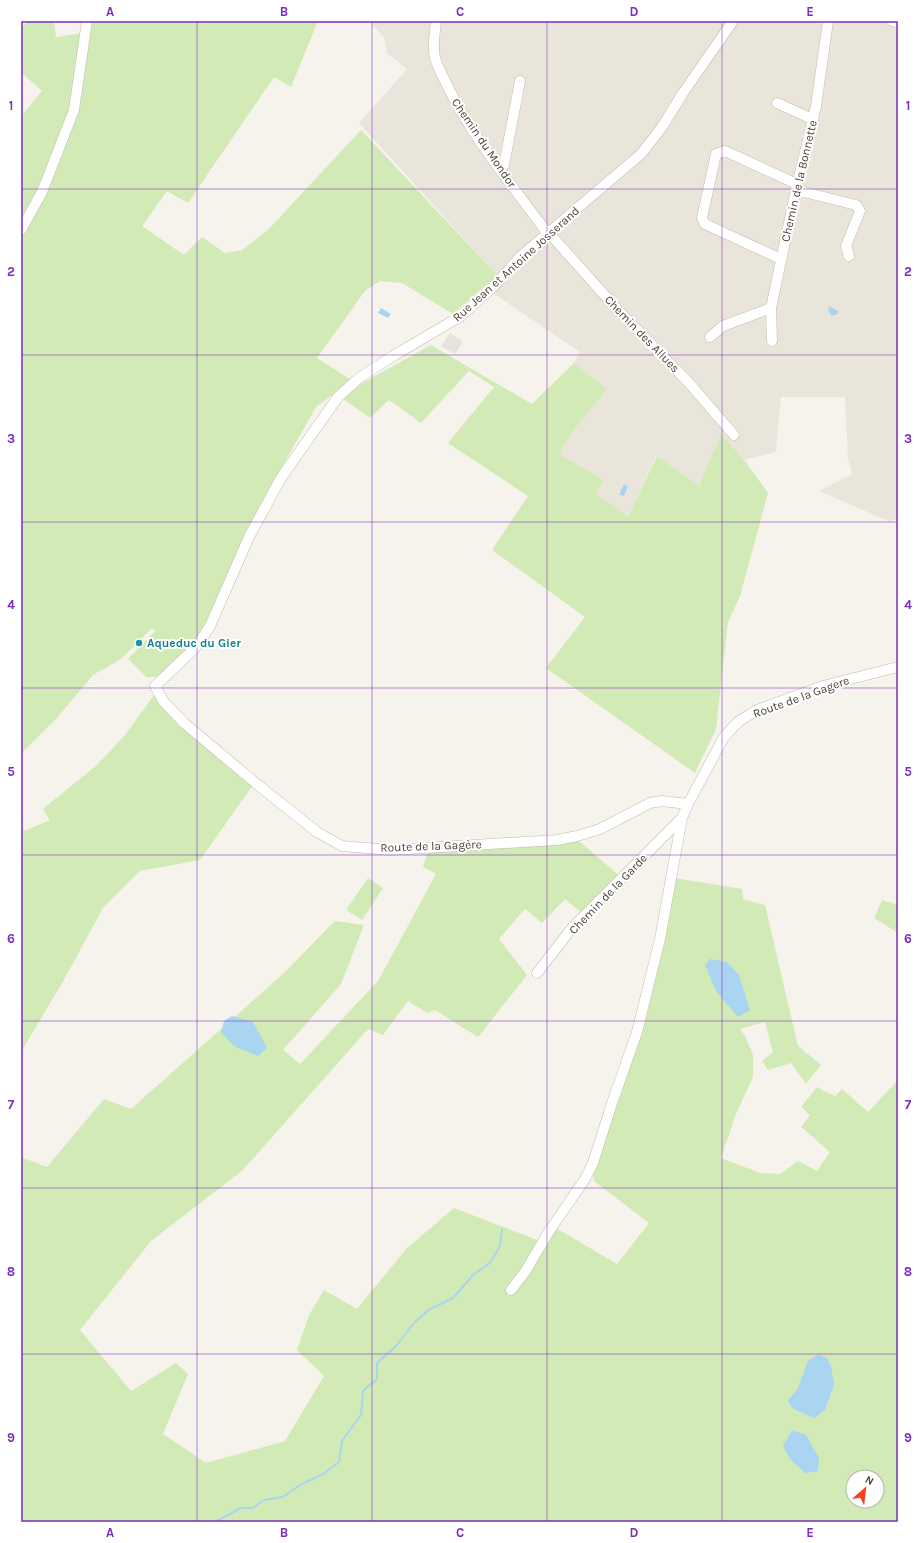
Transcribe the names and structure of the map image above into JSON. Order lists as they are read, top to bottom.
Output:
{
  "streets": {
    "street": [
      "Chemin du Mondor",
      "Chemin de la Bonnette",
      "Rue Jean et Antoine Josserand",
      "Chemin des Allues",
      "Route de la Gagere",
      "Route de la Gagère",
      "Chemin de la Garde"
    ]
  },
  "crossings": [
    ["Chemin du Mondor", "Rue Jean et Antoine Josserand"],
    ["Chemin du Mondor", "Chemin des Allues"],
    ["Rue Jean et Antoine Josserand", "Chemin des Allues"],
    ["Rue Jean et Antoine Josserand", "Route de la Gagère"],
    ["Route de la Gagere", "Route de la Gagère"],
    ["Route de la Gagere", "Chemin de la Garde"]
  ],
  "places": ["Aqueduc du Gier"],
  "north": "top right",
  "grid": {
    "columns": [
      "A",
      "B",
      "C",
      "D",
      "E"
    ],
    "rows": [
      "1",
      "2",
      "3",
      "4",
      "5",
      "6",
      "7",
      "8",
      "9"
    ]
  }
}
